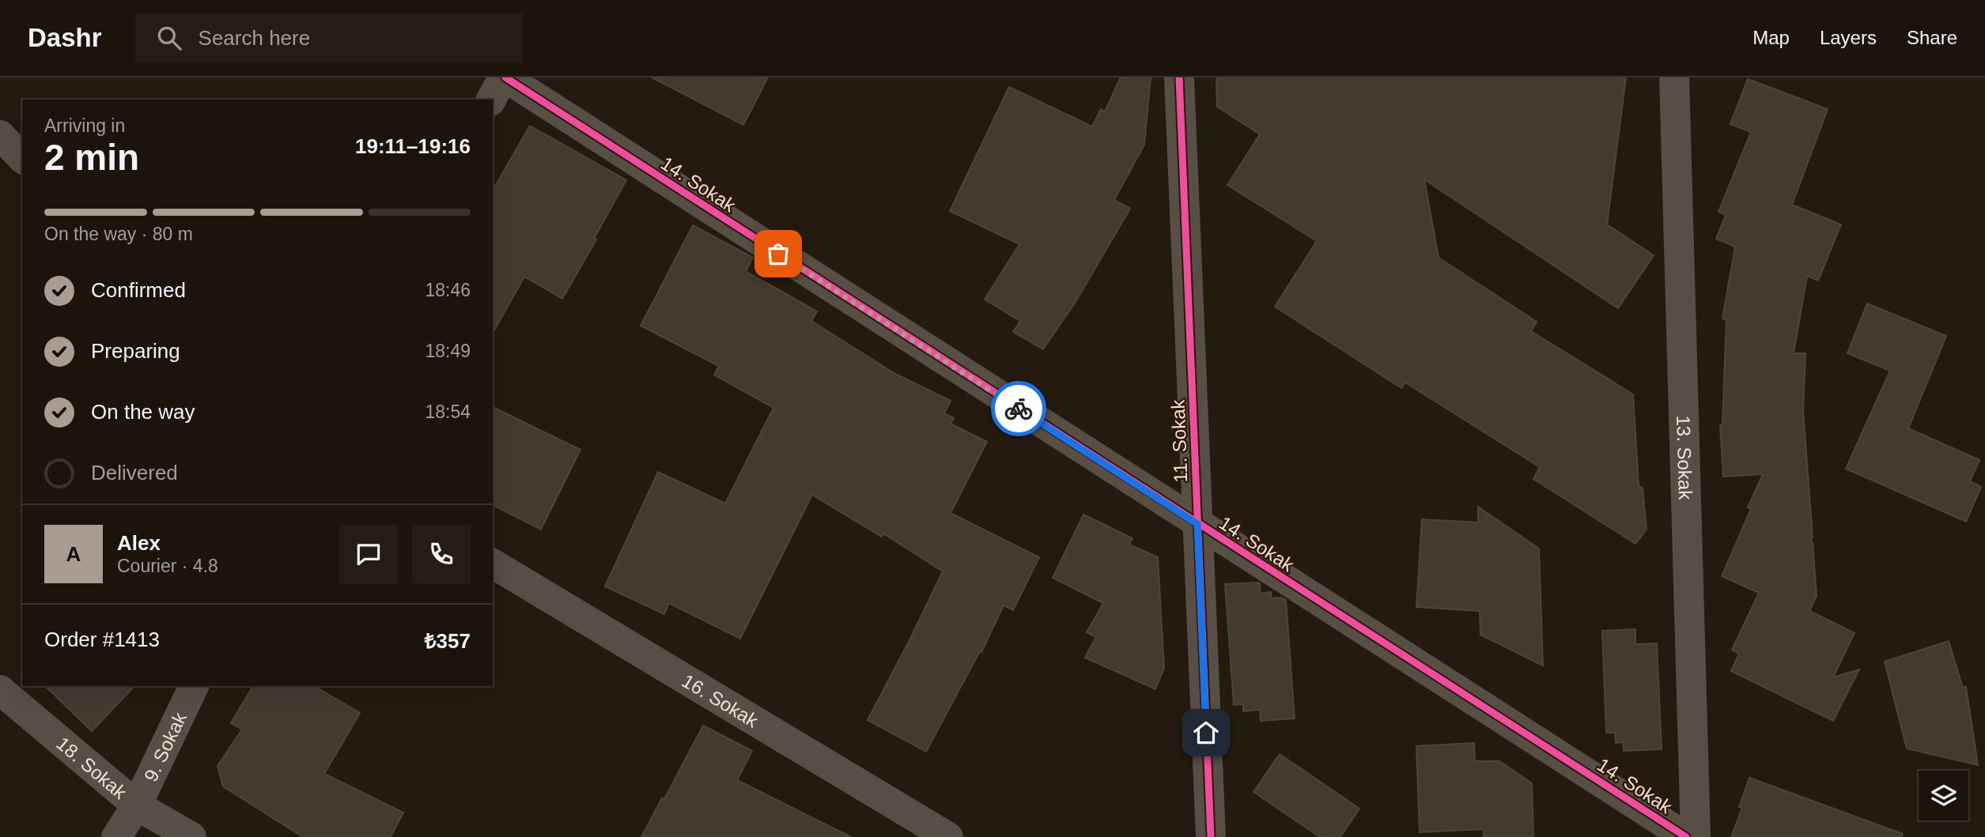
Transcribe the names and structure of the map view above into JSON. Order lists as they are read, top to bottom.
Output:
{
  "streets": {
    "street": [
      "14. Sokak",
      "11. Sokak",
      "13. Sokak",
      "16. Sokak",
      "9. Sokak",
      "18. Sokak"
    ]
  },
  "crossings": [
    ["14. Sokak", "11. Sokak"],
    ["9. Sokak", "18. Sokak"]
  ],
  "page": {
    "header": "Dashr",
    "search": "Search here",
    "nav": ["Map", "Layers", "Share"],
    "heading": ["2 min", "Arriving in", "19:11–19:16"],
    "panel": [
      "Alex",
      "Courier · 4.8",
      "Order #1413",
      "₺357"
    ],
    "bar": "On the way · 80 m",
    "list": [
      ["Confirmed", "18:46"],
      ["Preparing", "18:49"],
      ["On the way", "18:54"],
      "Delivered"
    ],
    "round": "A"
  }
}
